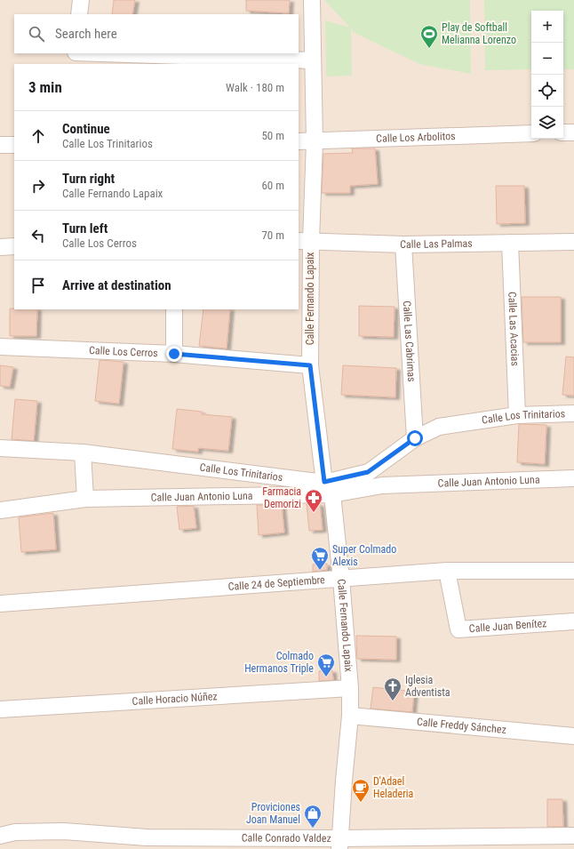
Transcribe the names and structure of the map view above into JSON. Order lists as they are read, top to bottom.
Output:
{
  "streets": {
    "street": [
      "Calle Los Arbolitos",
      "Calle Las Palmas",
      "Calle Fernando Lapaix",
      "Calle Las Acacias",
      "Calle Las Cabrimas",
      "Calle Los Cerros",
      "Calle Los Trinitarios",
      "Calle Juan Antonio Luna",
      "Calle 24 de Septiembre",
      "Calle Juan Benítez",
      "Calle Horacio Núñez",
      "Calle Freddy Sánchez",
      "Calle Conrado Valdez"
    ]
  },
  "crossings": [
    ["Calle Los Arbolitos", "Calle Fernando Lapaix"],
    ["Calle Las Palmas", "Calle Fernando Lapaix"],
    ["Calle Las Palmas", "Calle Las Acacias"],
    ["Calle Las Palmas", "Calle Las Cabrimas"],
    ["Calle Fernando Lapaix", "Calle Los Cerros"],
    ["Calle Fernando Lapaix", "Calle Los Trinitarios"],
    ["Calle Fernando Lapaix", "Calle Juan Antonio Luna"],
    ["Calle Fernando Lapaix", "Calle 24 de Septiembre"],
    ["Calle Fernando Lapaix", "Calle Horacio Núñez"],
    ["Calle Fernando Lapaix", "Calle Freddy Sánchez"],
    ["Calle Fernando Lapaix", "Calle Conrado Valdez"],
    ["Calle Las Acacias", "Calle Los Trinitarios"],
    ["Calle Las Cabrimas", "Calle Los Trinitarios"],
    ["Calle Los Trinitarios", "Calle Juan Antonio Luna"],
    ["Calle 24 de Septiembre", "Calle Juan Benítez"]
  ],
  "places": {
    "sports": ["Play de Softball Melianna Lorenzo"],
    "pharmacy": ["Farmacia Demorizi"],
    "supermarket": ["Super Colmado Alexis", "Colmado Hermanos Triple"],
    "church": ["Iglesia Adventista"],
    "cafe": ["D'Adael Heladeria"],
    "shop": ["Proviciones Joan Manuel"]
  },
  "page": {
    "map_buttons": ["+", "−"],
    "search": "Search here",
    "heading": ["3 min", "Walk · 180 m"],
    "list": [
      ["Continue", "Calle Los Trinitarios", "50 m"],
      ["Turn right", "Calle Fernando Lapaix", "60 m"],
      ["Turn left", "Calle Los Cerros", "70 m"],
      "Arrive at destination"
    ]
  }
}
